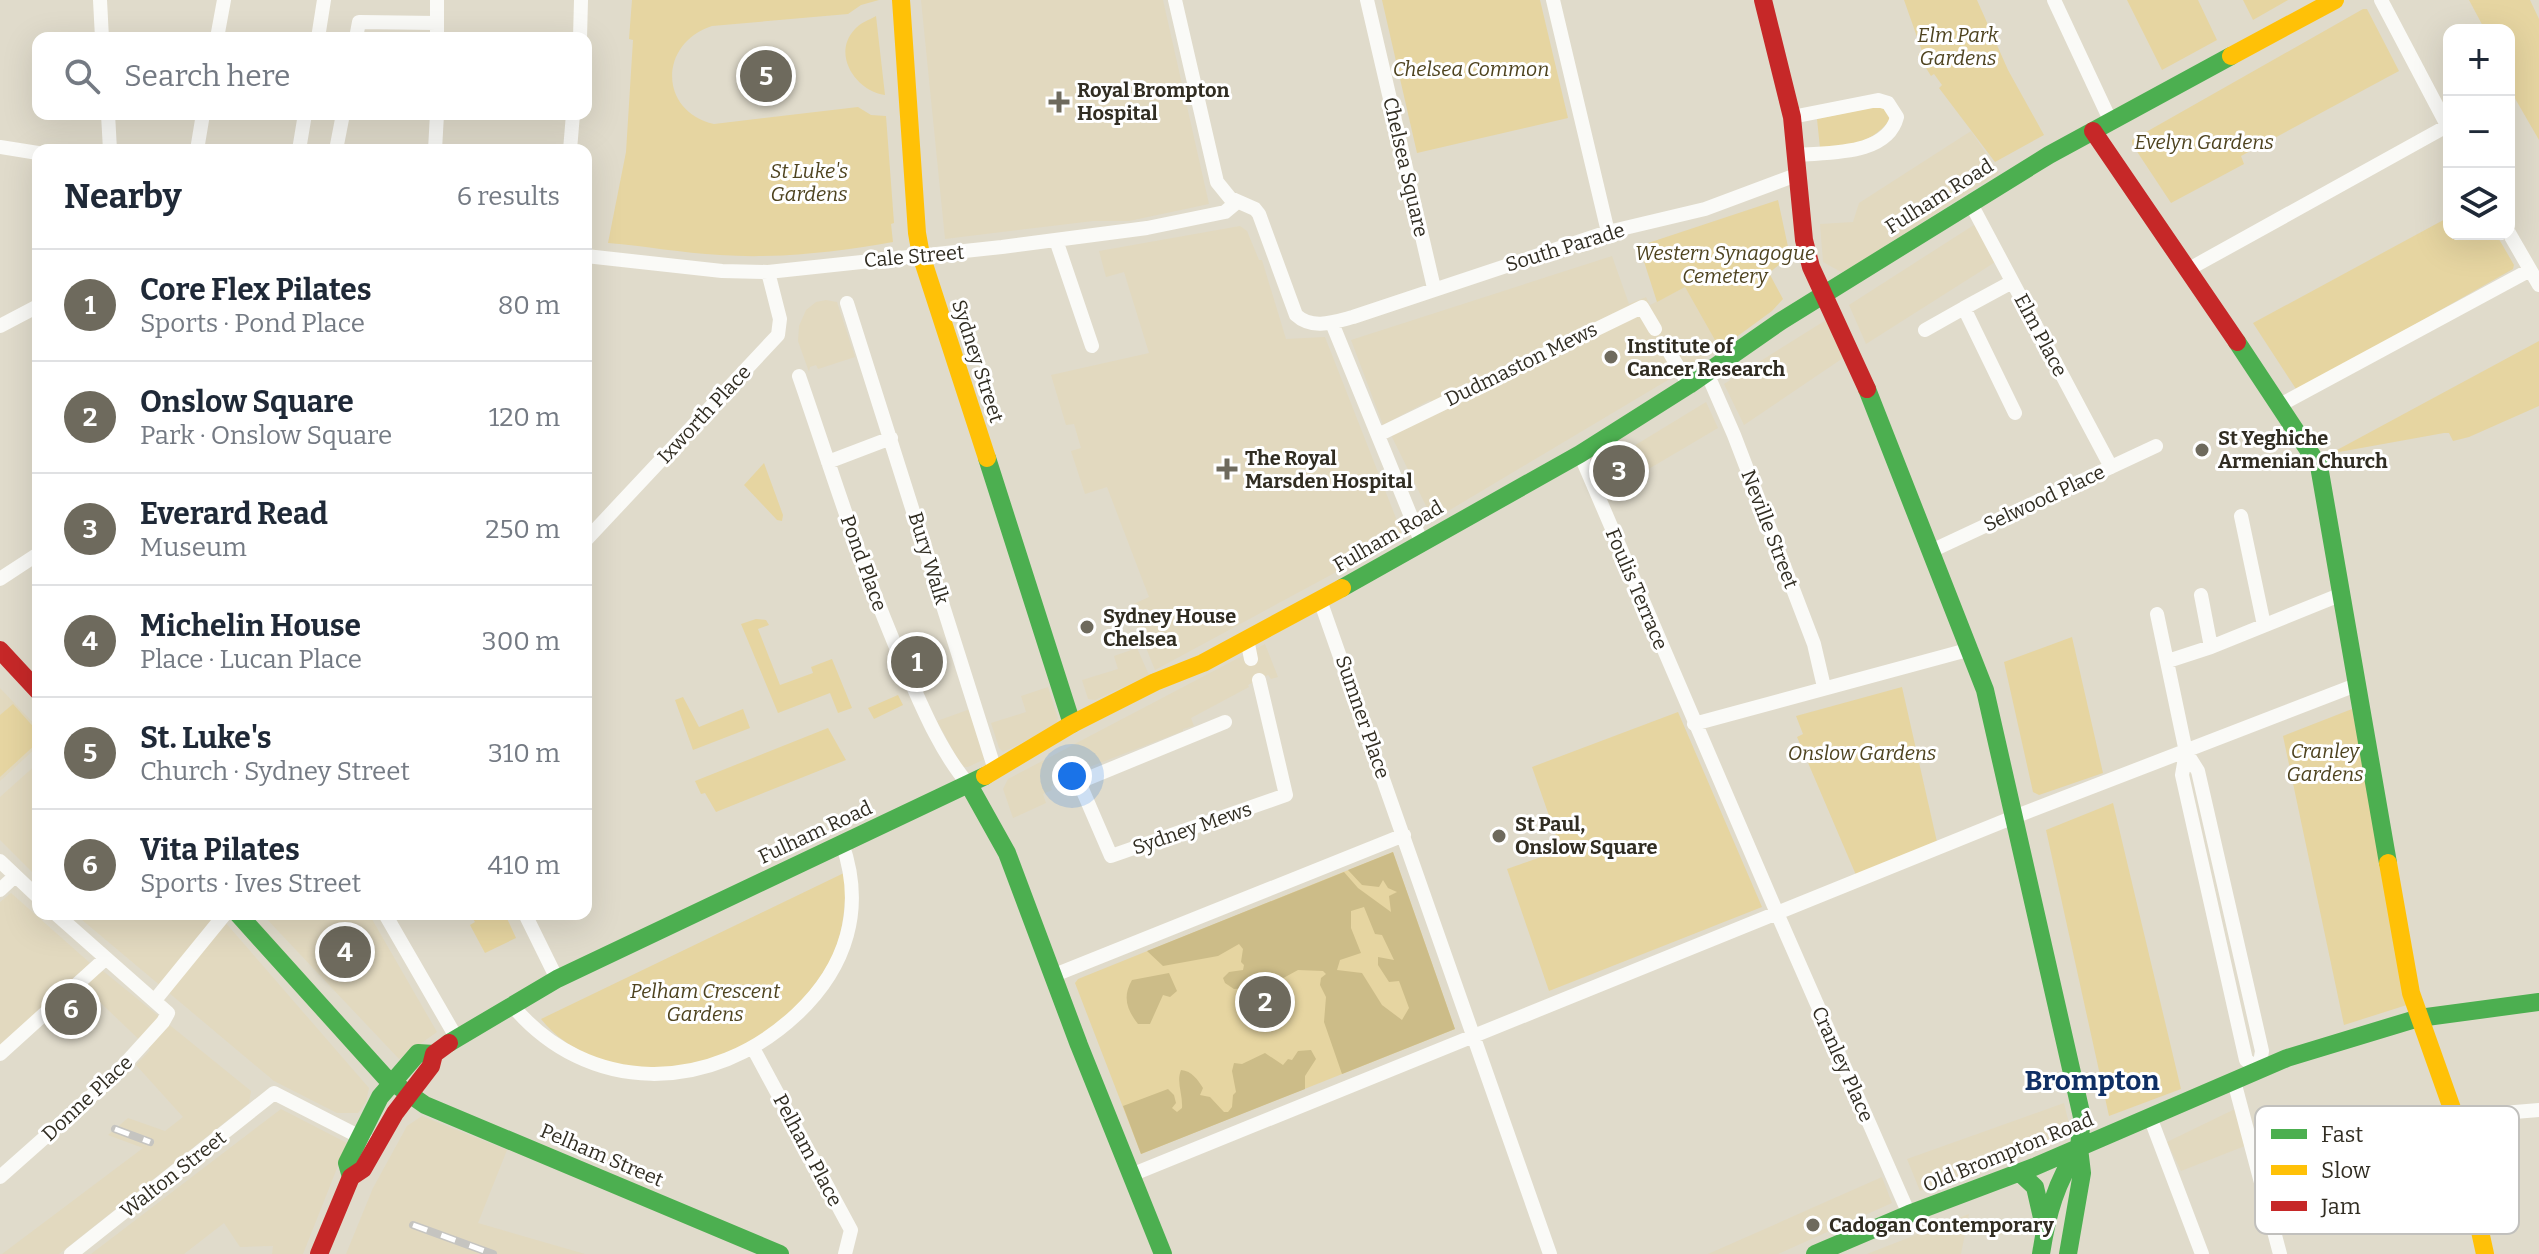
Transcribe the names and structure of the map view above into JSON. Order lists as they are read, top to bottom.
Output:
{
  "streets": {
    "main road": [
      "Fulham Road",
      "Sydney Street",
      "Old Brompton Road",
      "Pelham Street"
    ],
    "street": [
      "Chelsea Square",
      "South Parade",
      "Cale Street",
      "Elm Place",
      "Dudmaston Mews",
      "Ixworth Place",
      "Selwood Place",
      "Neville Street",
      "Bury Walk",
      "Pond Place",
      "Foulis Terrace",
      "Sumner Place",
      "Sydney Mews",
      "Cranley Place",
      "Donne Place",
      "Pelham Place",
      "Walton Street"
    ]
  },
  "crossings": [
    ["Chelsea Square", "South Parade"],
    ["Fulham Road", "Elm Place"],
    ["Fulham Road", "Sydney Street"],
    ["Fulham Road", "Neville Street"],
    ["Fulham Road", "Bury Walk"],
    ["Fulham Road", "Pond Place"],
    ["Fulham Road", "Foulis Terrace"],
    ["Fulham Road", "Sumner Place"],
    ["Fulham Road", "Pelham Street"],
    ["Fulham Road", "Walton Street"],
    ["Cale Street", "Sydney Street"],
    ["Cale Street", "Ixworth Place"],
    ["Elm Place", "Selwood Place"],
    ["Cranley Place", "Old Brompton Road"]
  ],
  "districts": ["Brompton"],
  "parks": [
    "Elm Park Gardens",
    "Chelsea Common",
    "Evelyn Gardens",
    "St Luke's Gardens",
    "Western Synagogue Cemetery",
    "Cranley Gardens",
    "Onslow Gardens",
    "Pelham Crescent Gardens"
  ],
  "places": {
    "health": ["Royal Brompton Hospital", "The Royal Marsden Hospital"],
    "other": [
      "Institute of Cancer Research",
      "St Yeghiche Armenian Church",
      "Sydney House Chelsea",
      "St Paul, Onslow Square",
      "Cadogan Contemporary"
    ]
  },
  "legend": ["Fast", "Slow", "Jam"],
  "page": {
    "map_buttons": ["+", "−"],
    "search": "Search here",
    "pins": [
      "5",
      "3",
      "1",
      "4",
      "2",
      "6"
    ],
    "heading": ["Nearby", "6 results"],
    "list": [
      {
        "mark": "1",
        "name": "Core Flex Pilates",
        "note": "Sports · Pond Place",
        "value": "80 m"
      },
      {
        "mark": "2",
        "name": "Onslow Square",
        "note": "Park · Onslow Square",
        "value": "120 m"
      },
      {
        "mark": "3",
        "name": "Everard Read",
        "note": "Museum",
        "value": "250 m"
      },
      {
        "mark": "4",
        "name": "Michelin House",
        "note": "Place · Lucan Place",
        "value": "300 m"
      },
      {
        "mark": "5",
        "name": "St. Luke's",
        "note": "Church · Sydney Street",
        "value": "310 m"
      },
      {
        "mark": "6",
        "name": "Vita Pilates",
        "note": "Sports · Ives Street",
        "value": "410 m"
      }
    ]
  }
}
